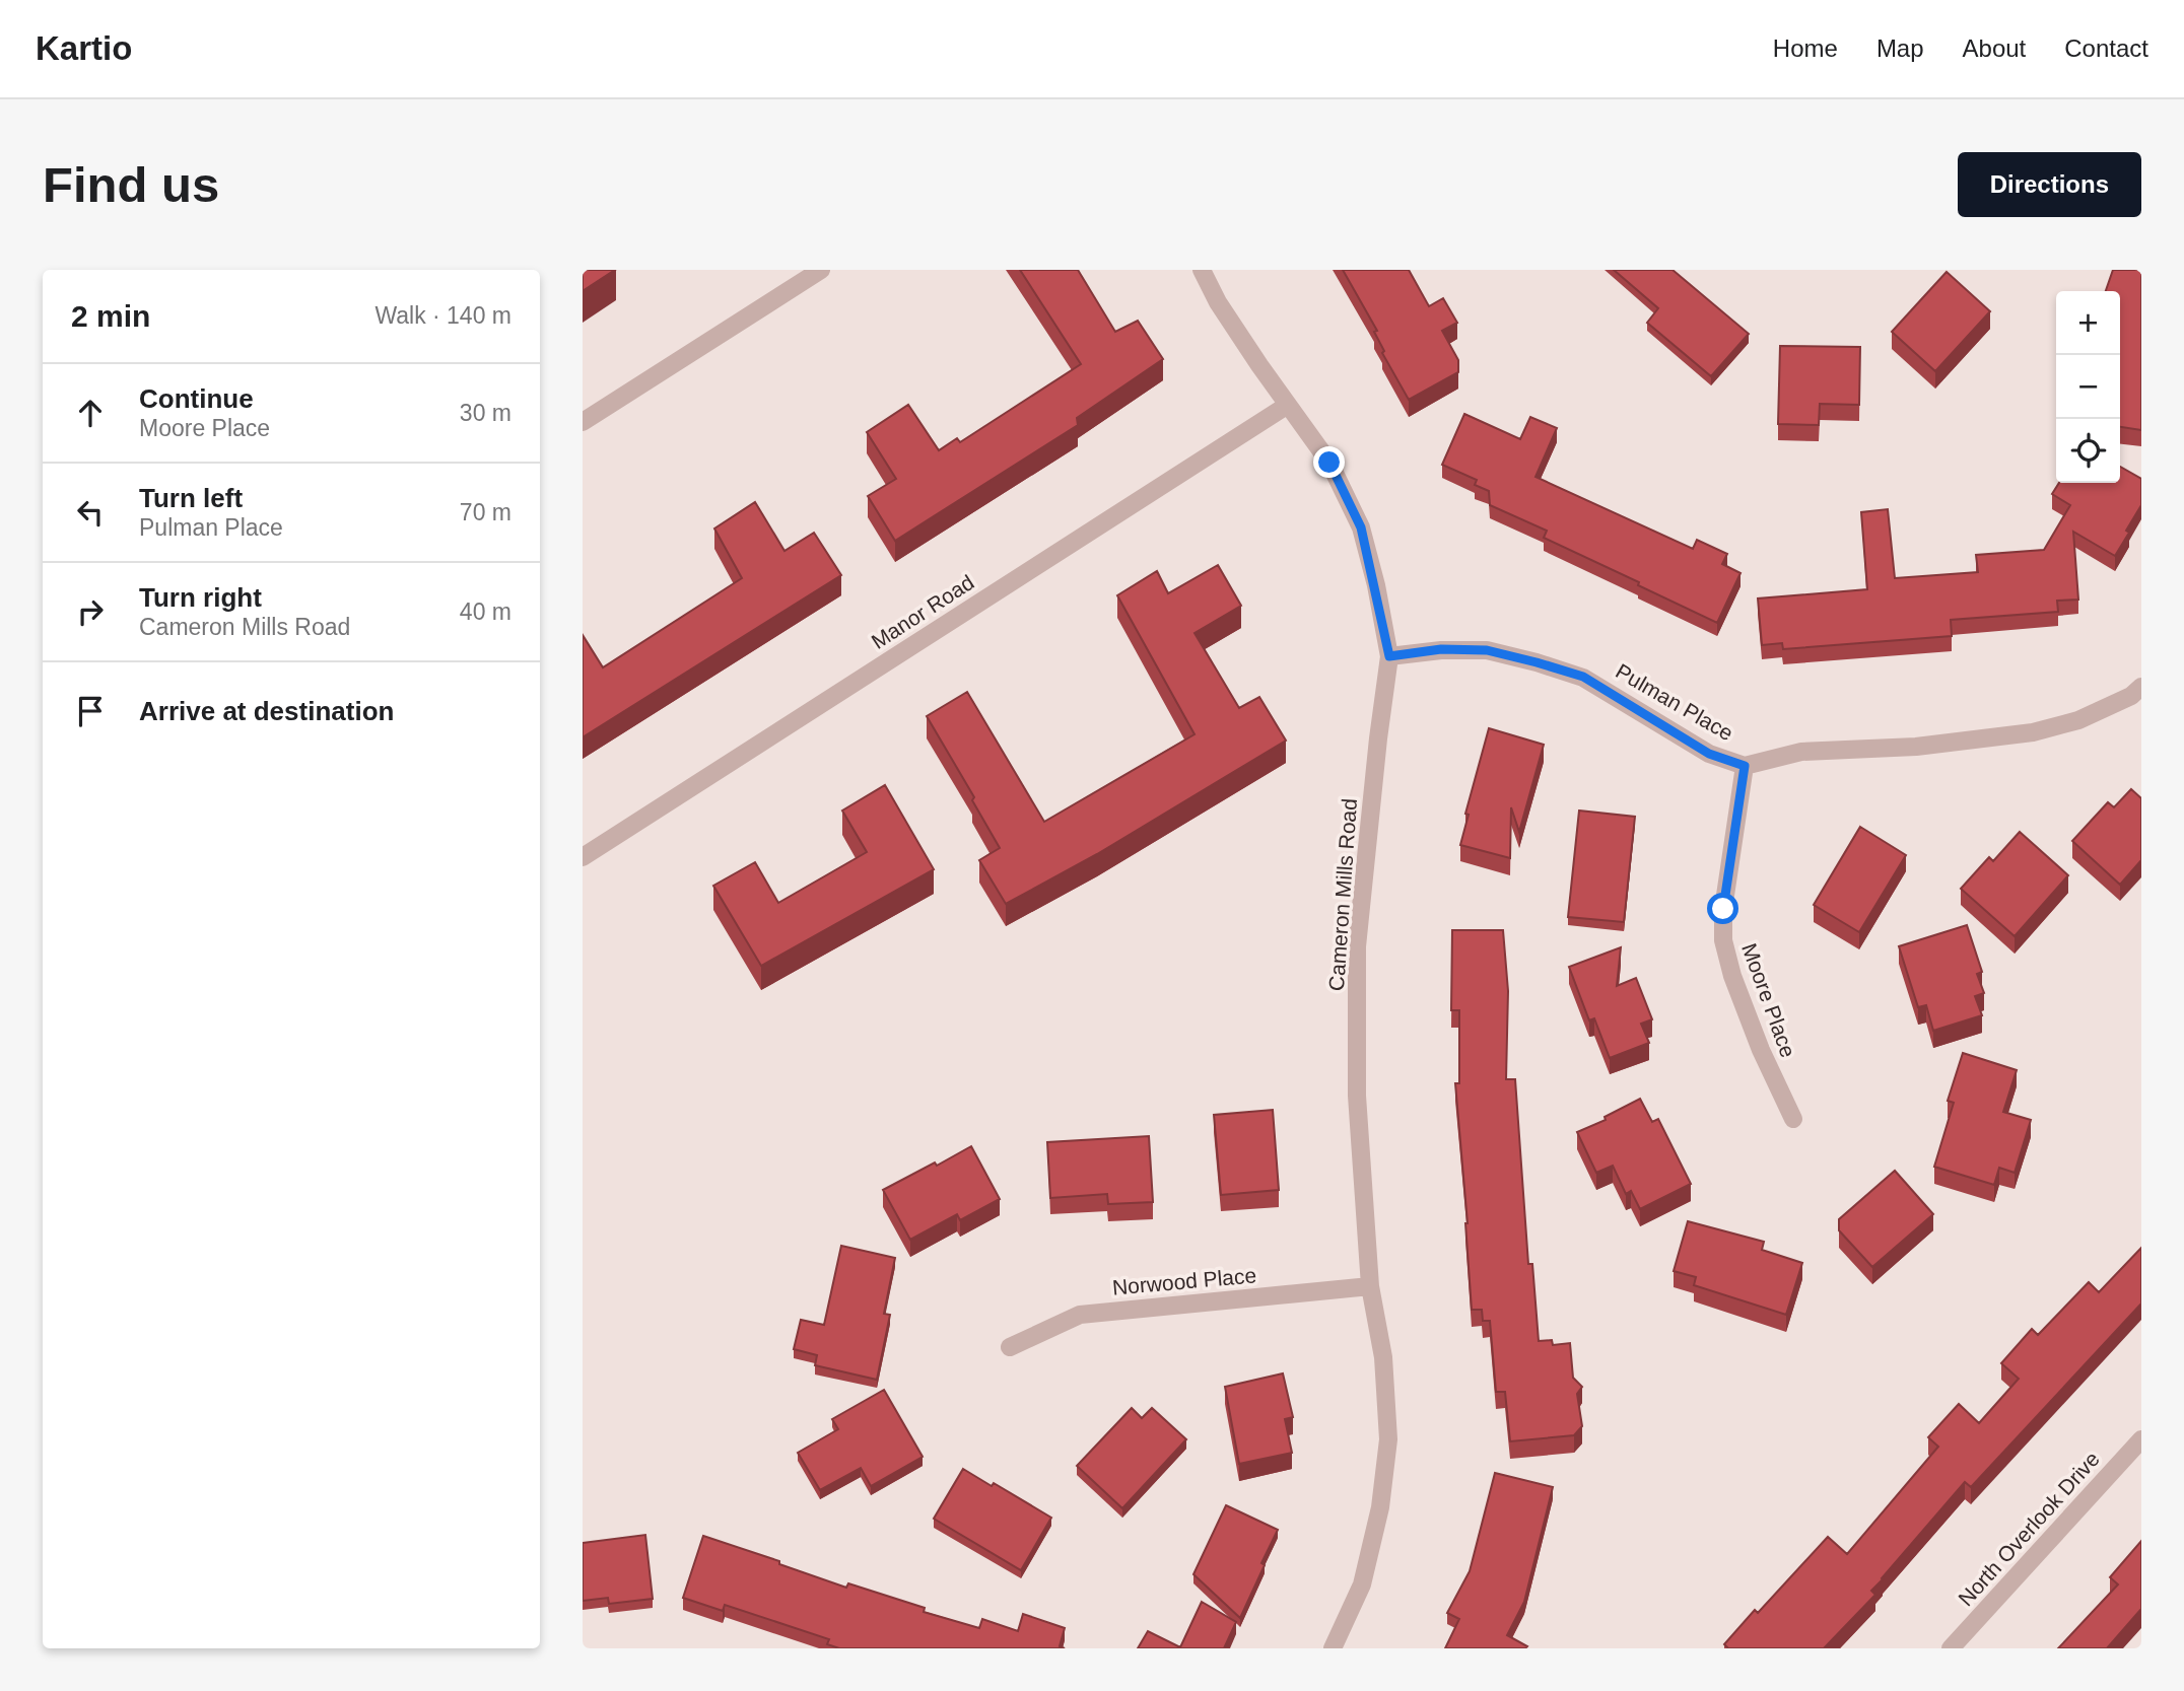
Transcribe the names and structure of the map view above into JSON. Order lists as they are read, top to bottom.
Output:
{
  "streets": {
    "street": [
      "Manor Road",
      "Pulman Place",
      "Cameron Mills Road",
      "Moore Place",
      "Norwood Place",
      "North Overlook Drive"
    ]
  },
  "crossings": [
    ["Manor Road", "Cameron Mills Road"],
    ["Pulman Place", "Cameron Mills Road"],
    ["Pulman Place", "Moore Place"],
    ["Cameron Mills Road", "Norwood Place"]
  ],
  "page": {
    "header": "Kartio",
    "nav": [
      "Home",
      "Map",
      "About",
      "Contact"
    ],
    "buttons": "Directions",
    "title": "Find us",
    "heading": ["2 min", "Walk · 140 m"],
    "map_buttons": ["+", "−"],
    "list": [
      ["Continue", "Moore Place", "30 m"],
      ["Turn left", "Pulman Place", "70 m"],
      ["Turn right", "Cameron Mills Road", "40 m"],
      "Arrive at destination"
    ]
  }
}
